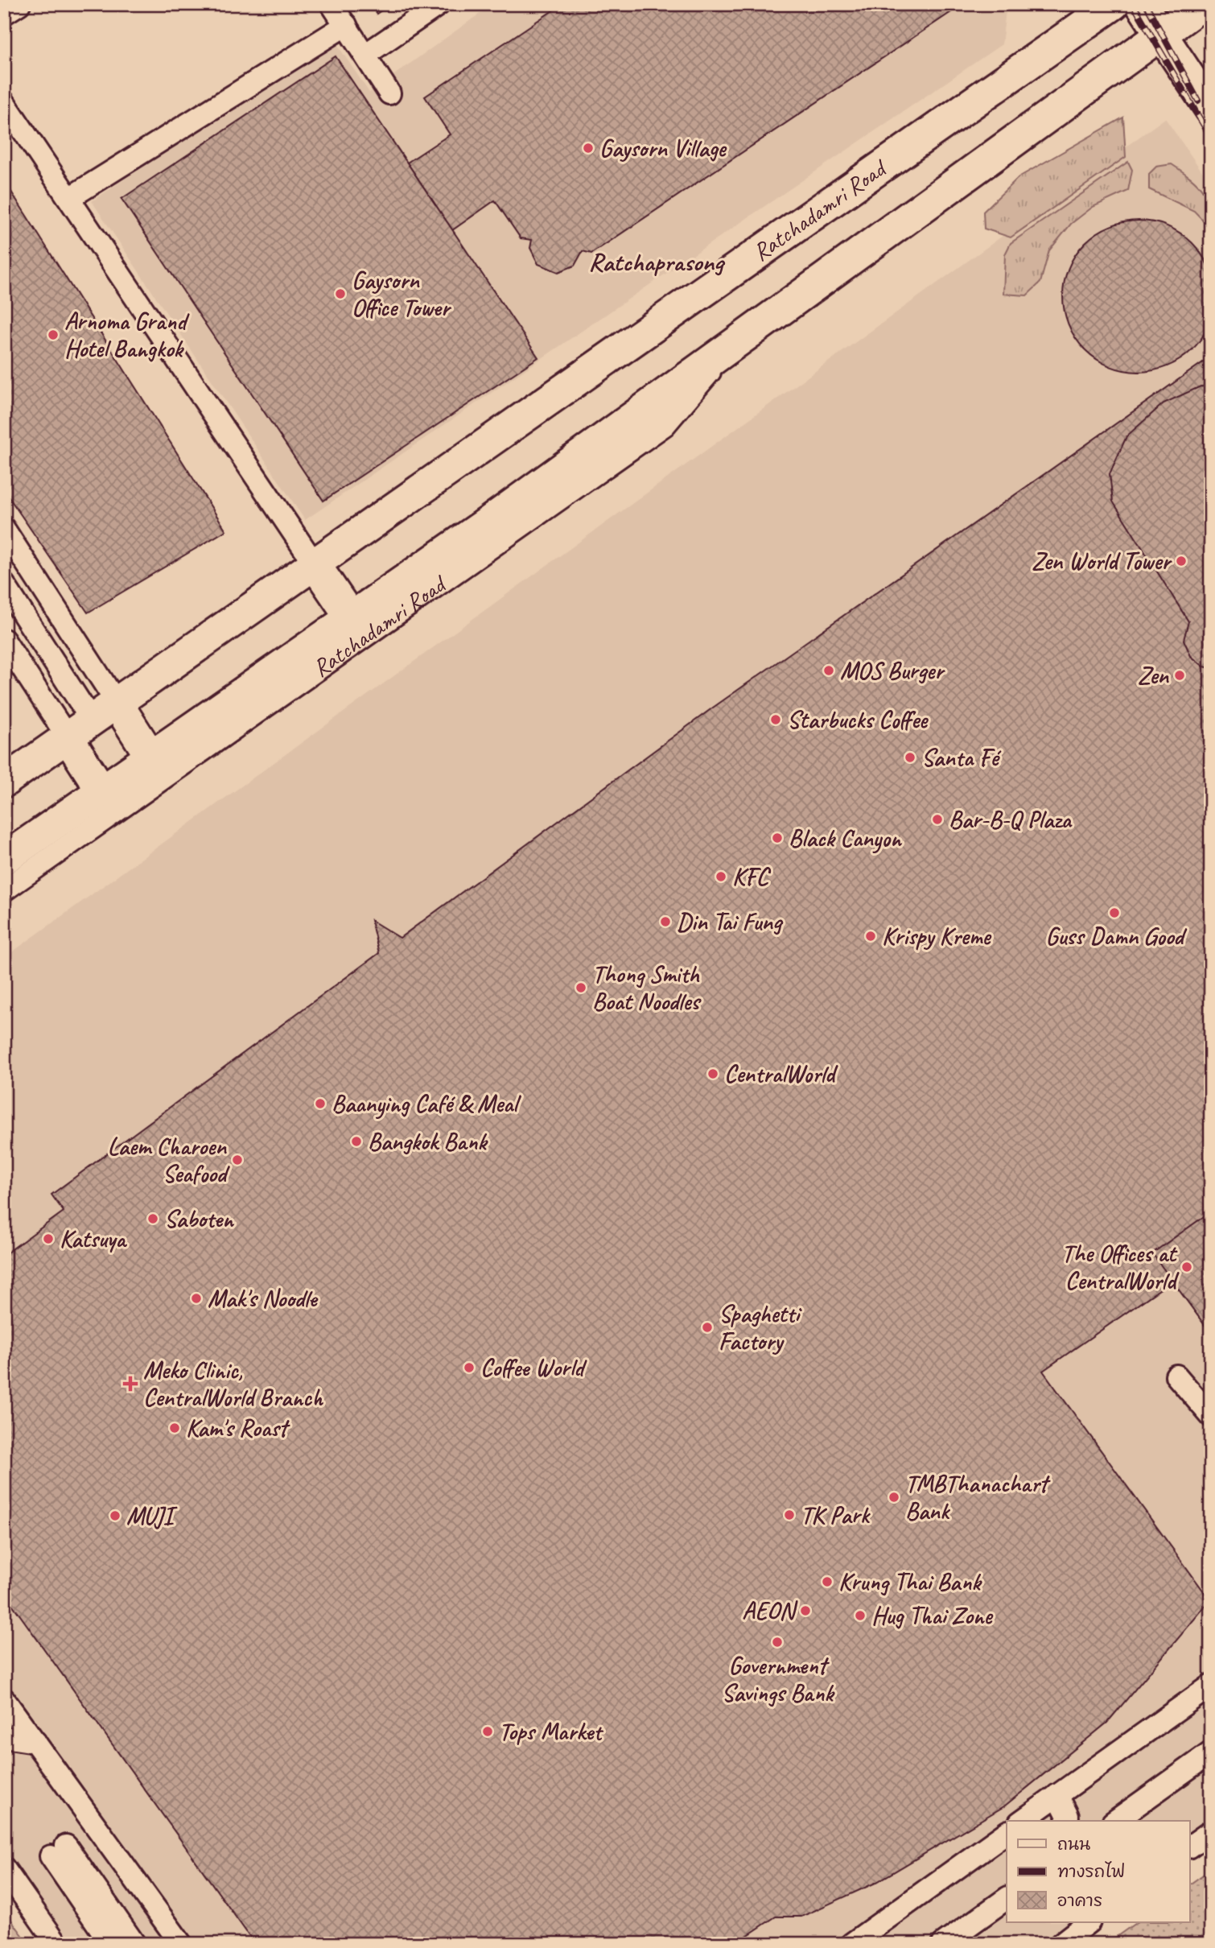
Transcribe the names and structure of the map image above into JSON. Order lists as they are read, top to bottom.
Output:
{
  "streets": {
    "main road": ["Ratchadamri Road"]
  },
  "districts": ["Ratchaprasong"],
  "places": {
    "other": [
      "Gaysorn Village",
      "Gaysorn Office Tower",
      "Arnoma Grand Hotel Bangkok",
      "Zen World Tower",
      "MOS Burger",
      "Zen",
      "Starbucks Coffee",
      "Santa Fé",
      "Bar-B-Q Plaza",
      "Black Canyon",
      "KFC",
      "Guss Damn Good",
      "Din Tai Fung",
      "Krispy Kreme",
      "Thong Smith Boat Noodles",
      "CentralWorld",
      "Baanying Café & Meal",
      "Bangkok Bank",
      "Laem Charoen Seafood",
      "Saboten",
      "Katsuya",
      "The Offices at CentralWorld",
      "Mak's Noodle",
      "Spaghetti Factory",
      "Coffee World",
      "Kam's Roast",
      "TMBThanachart Bank",
      "TK Park",
      "MUJI",
      "Krung Thai Bank",
      "AEON",
      "Hug Thai Zone",
      "Government Savings Bank",
      "Tops Market"
    ],
    "health": ["Meko Clinic, CentralWorld Branch"]
  },
  "legend": ["ถนน", "ทางรถไฟ", "อาคาร"]
}
